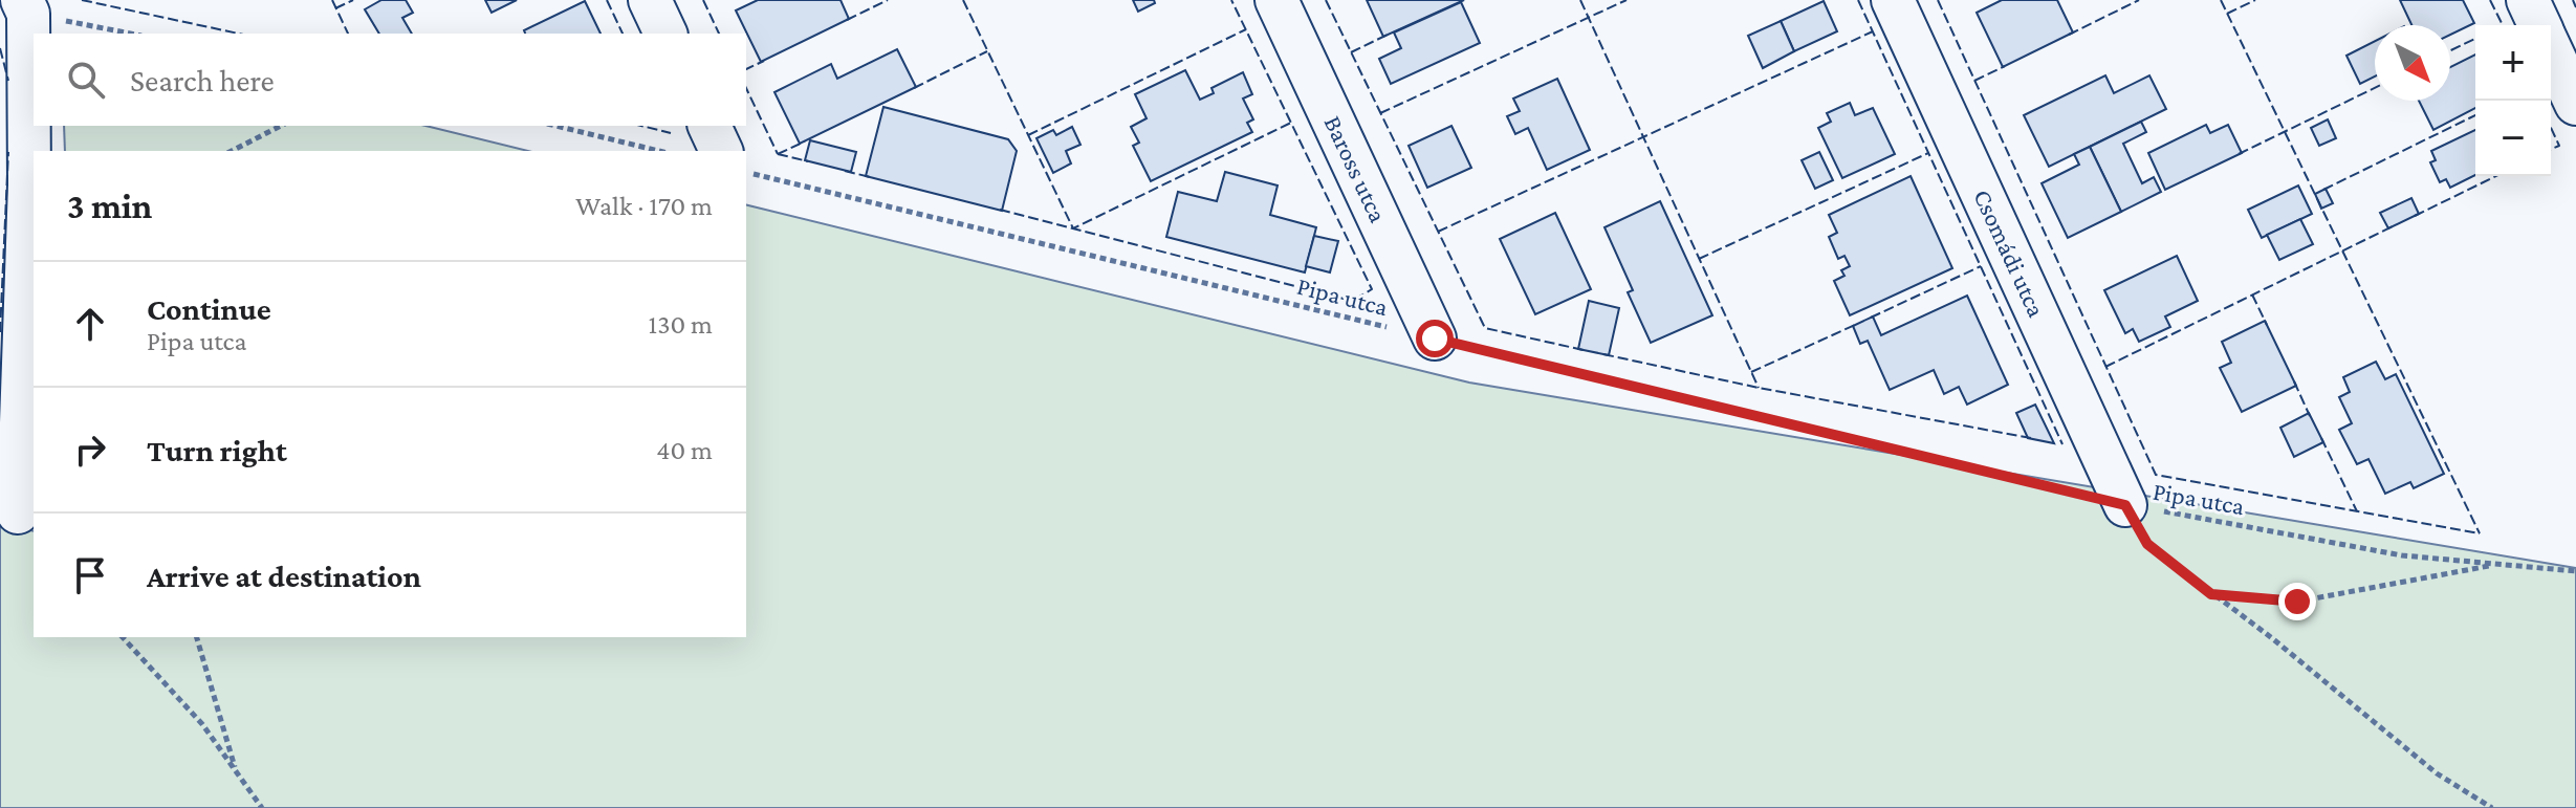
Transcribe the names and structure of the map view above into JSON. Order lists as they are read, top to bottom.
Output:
{
  "streets": {
    "street": ["Baross utca", "Csomádi utca"],
    "path": ["Pipa utca"]
  },
  "crossings": [
    ["Baross utca", "Pipa utca"],
    ["Csomádi utca", "Pipa utca"]
  ],
  "north": "bottom right",
  "page": {
    "map_buttons": ["+", "−"],
    "search": "Search here",
    "heading": ["3 min", "Walk · 170 m"],
    "list": [
      ["Continue", "Pipa utca", "130 m"],
      ["Turn right", "40 m"],
      "Arrive at destination"
    ]
  }
}
